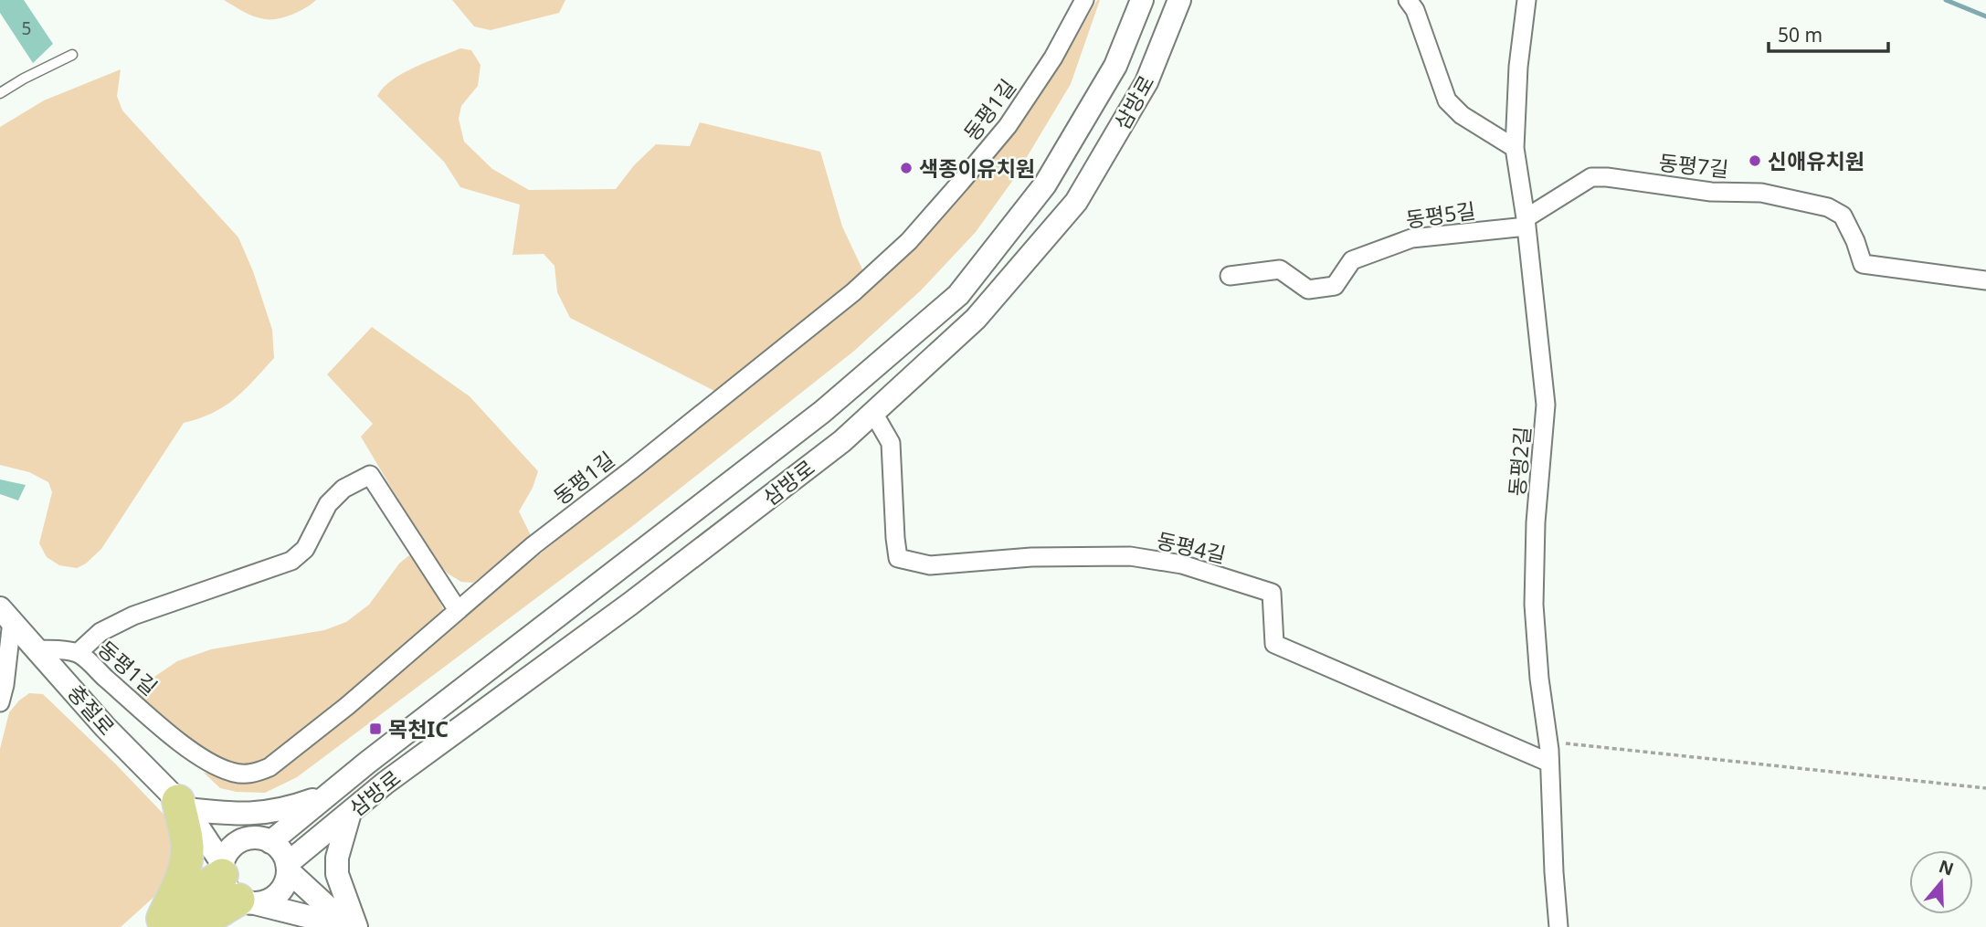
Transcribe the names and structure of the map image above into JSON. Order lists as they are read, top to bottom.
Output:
{
  "streets": {
    "street": [
      "삼방로",
      "동평1길",
      "동평7길",
      "동평5길",
      "동평2길",
      "동평4길",
      "충절로"
    ]
  },
  "crossings": [
    ["삼방로", "동평4길"],
    ["삼방로", "충절로"],
    ["동평1길", "충절로"],
    ["동평7길", "동평5길"],
    ["동평7길", "동평2길"],
    ["동평5길", "동평2길"],
    ["동평2길", "동평4길"]
  ],
  "places": {
    "other": ["신애유치원", "색종이유치원"],
    "transit": ["목천IC"]
  },
  "house_numbers": ["5"],
  "scale_bar": "50 m",
  "north": "top"
}
